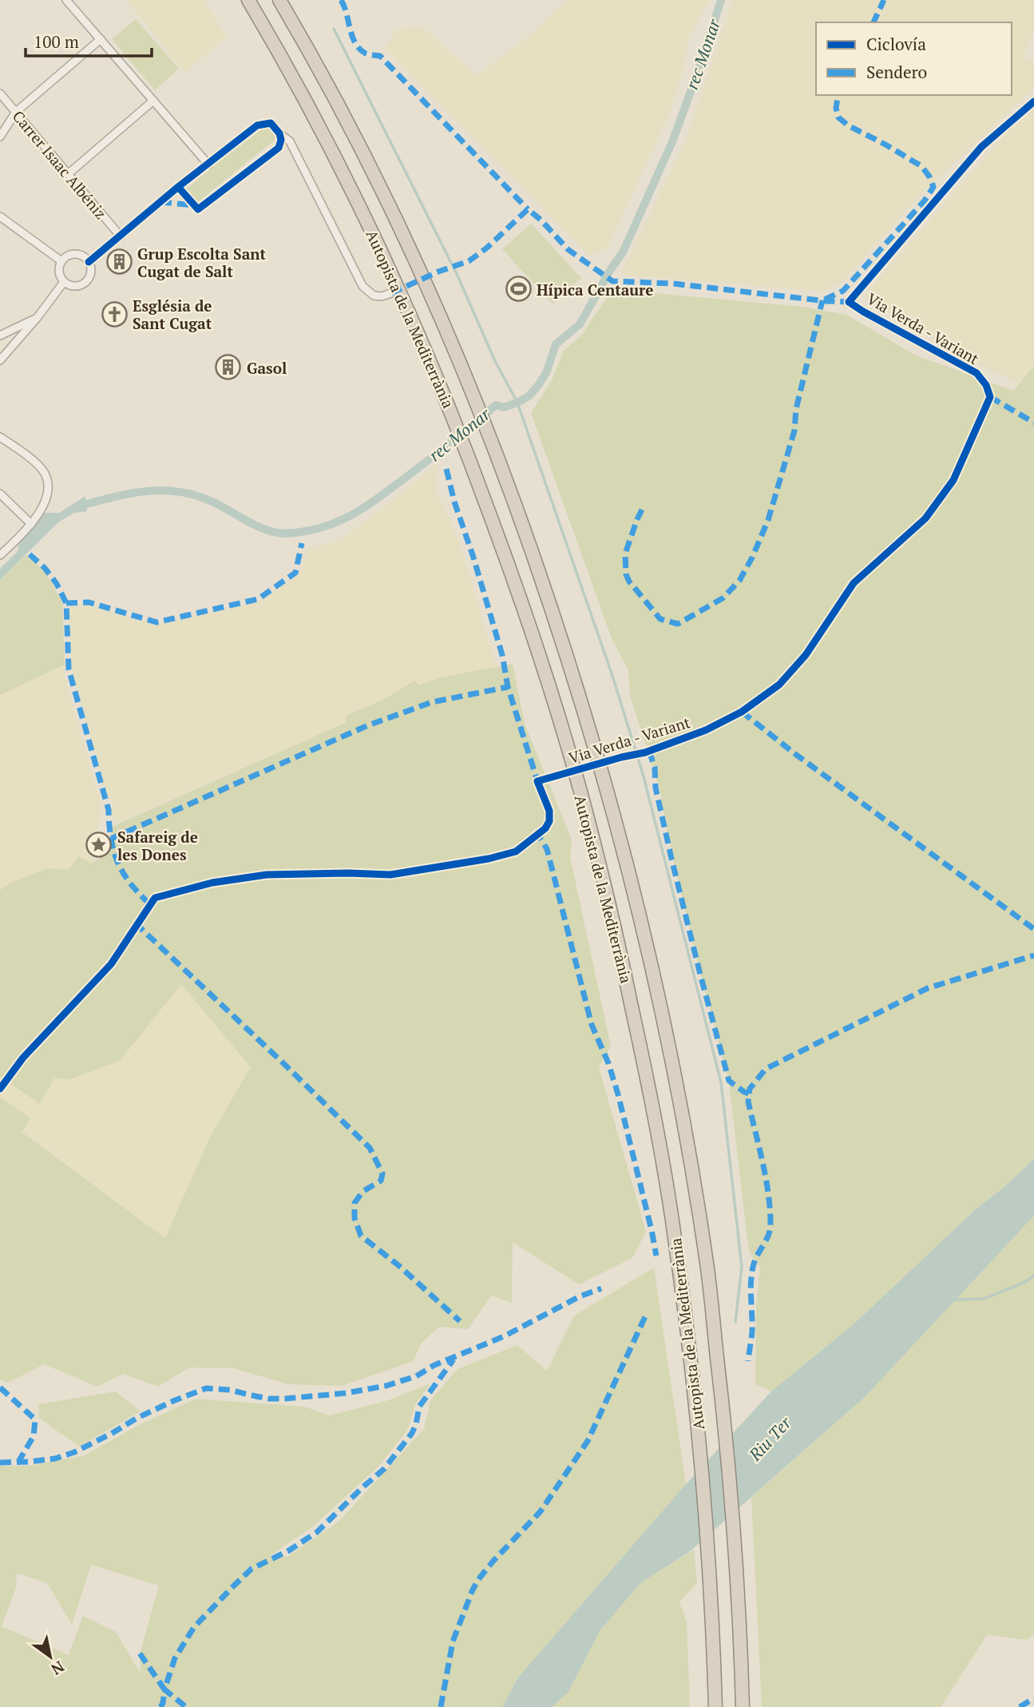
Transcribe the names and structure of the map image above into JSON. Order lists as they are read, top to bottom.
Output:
{
  "streets": {
    "highway": ["Autopista de la Mediterrània"],
    "street": ["Carrer Isaac Albéniz"],
    "cycle path": ["Via Verda - Variant"]
  },
  "water": ["rec Monar", "Riu Ter"],
  "places": {
    "building": ["Grup Escolta Sant Cugat de Salt", "Gasol"],
    "sports": ["Hípica Centaure"],
    "church": ["Església de Sant Cugat"],
    "place": ["Safareig de les Dones"]
  },
  "legend": ["Ciclovía", "Sendero"],
  "scale_bar": "100 m",
  "north": "bottom right"
}
